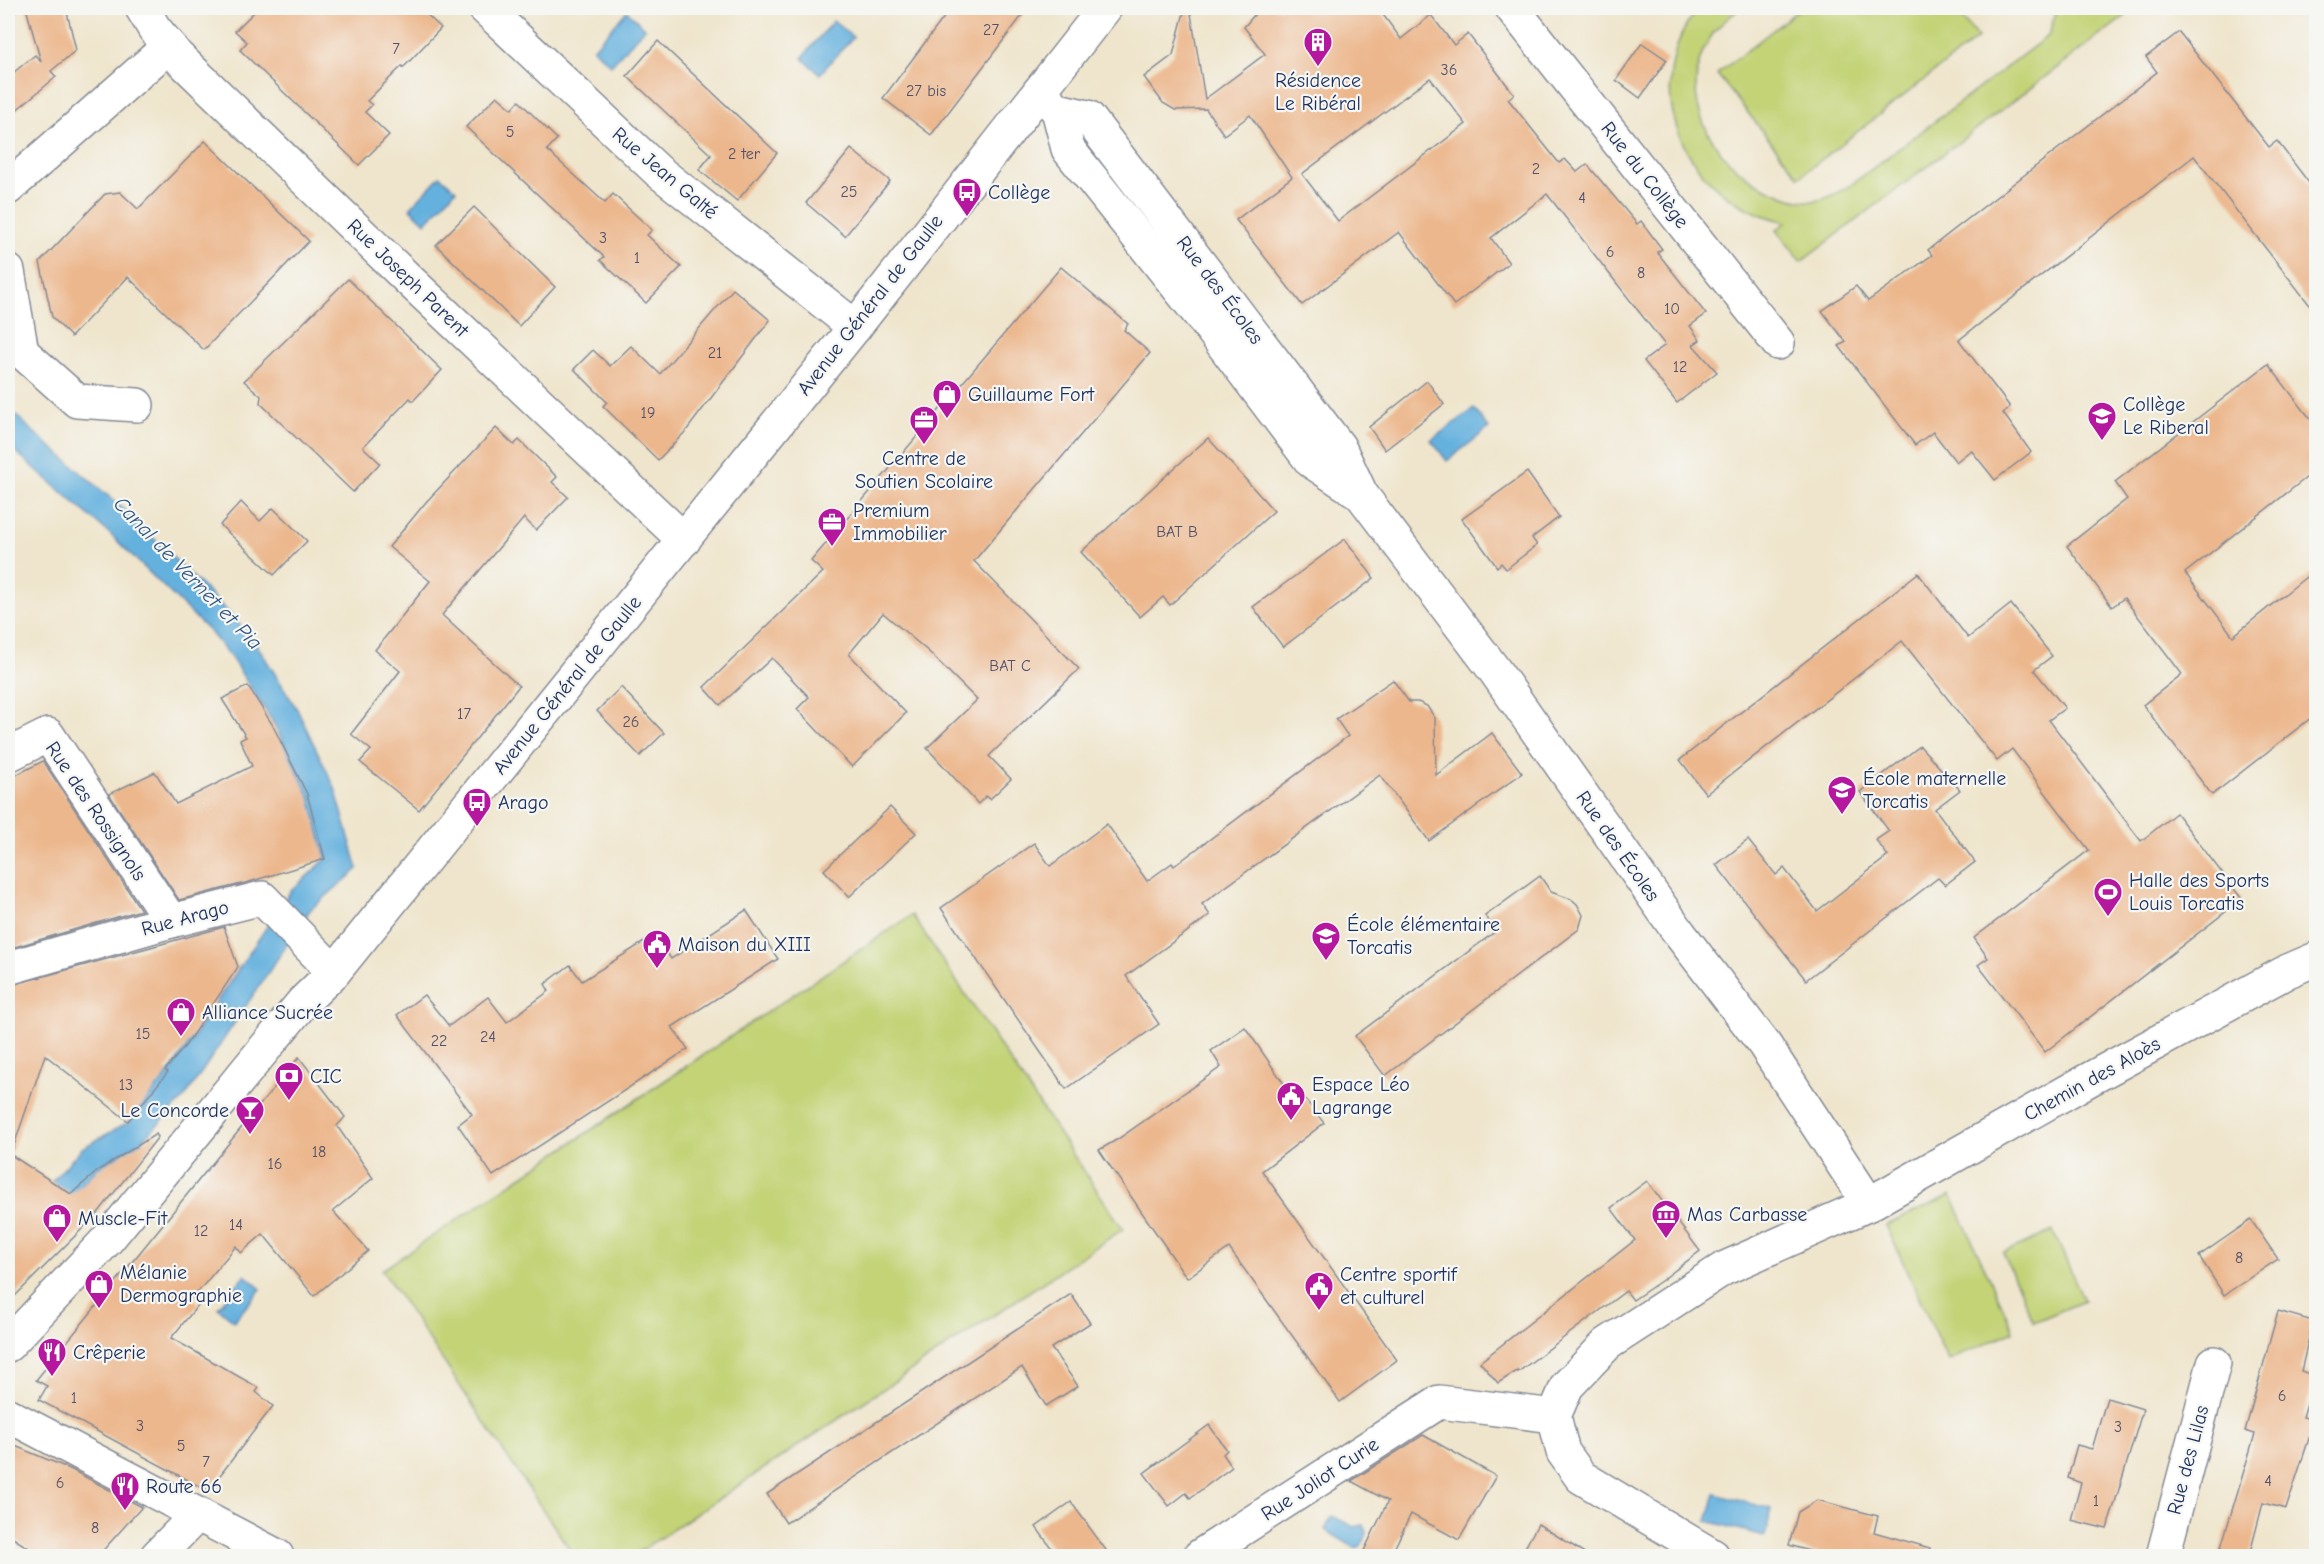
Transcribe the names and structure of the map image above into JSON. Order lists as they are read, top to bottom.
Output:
{
  "streets": {
    "street": [
      "Rue Jean Galté",
      "Rue du Collège",
      "Rue Joseph Parent",
      "Rue des Écoles",
      "Avenue Général de Gaulle",
      "Rue des Rossignols",
      "Rue Arago",
      "Chemin des Aloès",
      "Rue des Lilas",
      "Rue Joliot Curie"
    ]
  },
  "crossings": [
    ["Rue Jean Galté", "Avenue Général de Gaulle"],
    ["Rue Joseph Parent", "Avenue Général de Gaulle"],
    ["Rue des Écoles", "Avenue Général de Gaulle"],
    ["Rue des Écoles", "Chemin des Aloès"],
    ["Avenue Général de Gaulle", "Rue Arago"],
    ["Rue des Rossignols", "Rue Arago"],
    ["Chemin des Aloès", "Rue Joliot Curie"]
  ],
  "water": ["Canal de Vernet et Pia"],
  "places": {
    "building": ["Résidence Le Ribéral"],
    "bus stop": ["Collège", "Arago"],
    "shop": [
      "Guillaume Fort",
      "Alliance Sucrée",
      "Muscle-Fit",
      "Mélanie Dermographie"
    ],
    "school or university": ["Collège Le Riberal", "École maternelle Torcatis", "École élémentaire Torcatis"],
    "office": ["Centre de Soutien Scolaire", "Premium Immobilier"],
    "sports": ["Halle des Sports Louis Torcatis"],
    "public building": ["Maison du XIII", "Espace Léo Lagrange", "Centre sportif et culturel"],
    "bank": ["CIC"],
    "bar": ["Le Concorde"],
    "museum": ["Mas Carbasse"],
    "restaurant": ["Crêperie", "Route 66"]
  },
  "house_numbers": [
    "27",
    "7",
    "36",
    "27 bis",
    "5",
    "2 ter",
    "2",
    "25",
    "4",
    "3",
    "6",
    "1",
    "8",
    "10",
    "21",
    "12",
    "19",
    "BAT B",
    "BAT C",
    "17",
    "26",
    "15",
    "24",
    "22",
    "13",
    "18",
    "16",
    "14",
    "12",
    "8",
    "6",
    "1",
    "3",
    "3",
    "5",
    "7",
    "4",
    "6",
    "1",
    "8"
  ]
}
